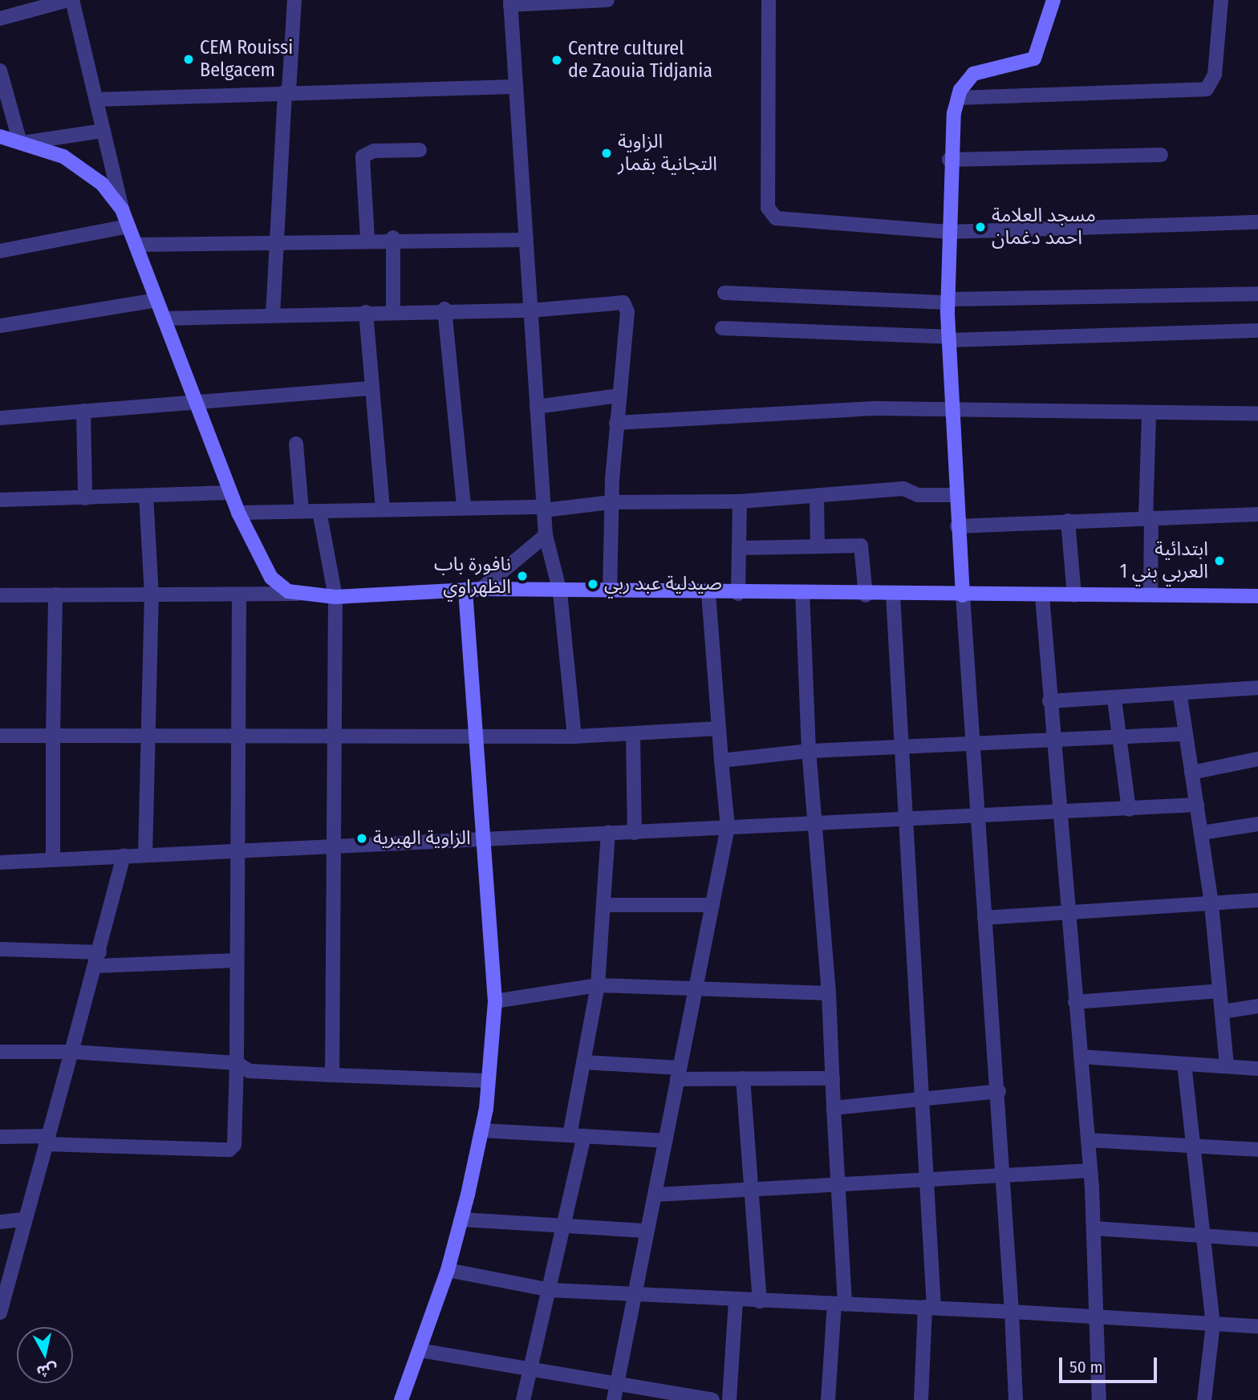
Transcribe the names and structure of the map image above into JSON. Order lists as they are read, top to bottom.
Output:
{
  "places": [
    "CEM Rouissi Belgacem",
    "Centre culturel de Zaouia Tidjania",
    "الزاوية التجانية بقمار",
    "مسجد العلامة احمد دغمان",
    "ابتدائية العربي بني 1",
    "نافورة باب الظهراوي",
    "صيدلية عبد ربي",
    "الزاوية الهبرية"
  ],
  "scale_bar": "50 m",
  "north": "bottom"
}
